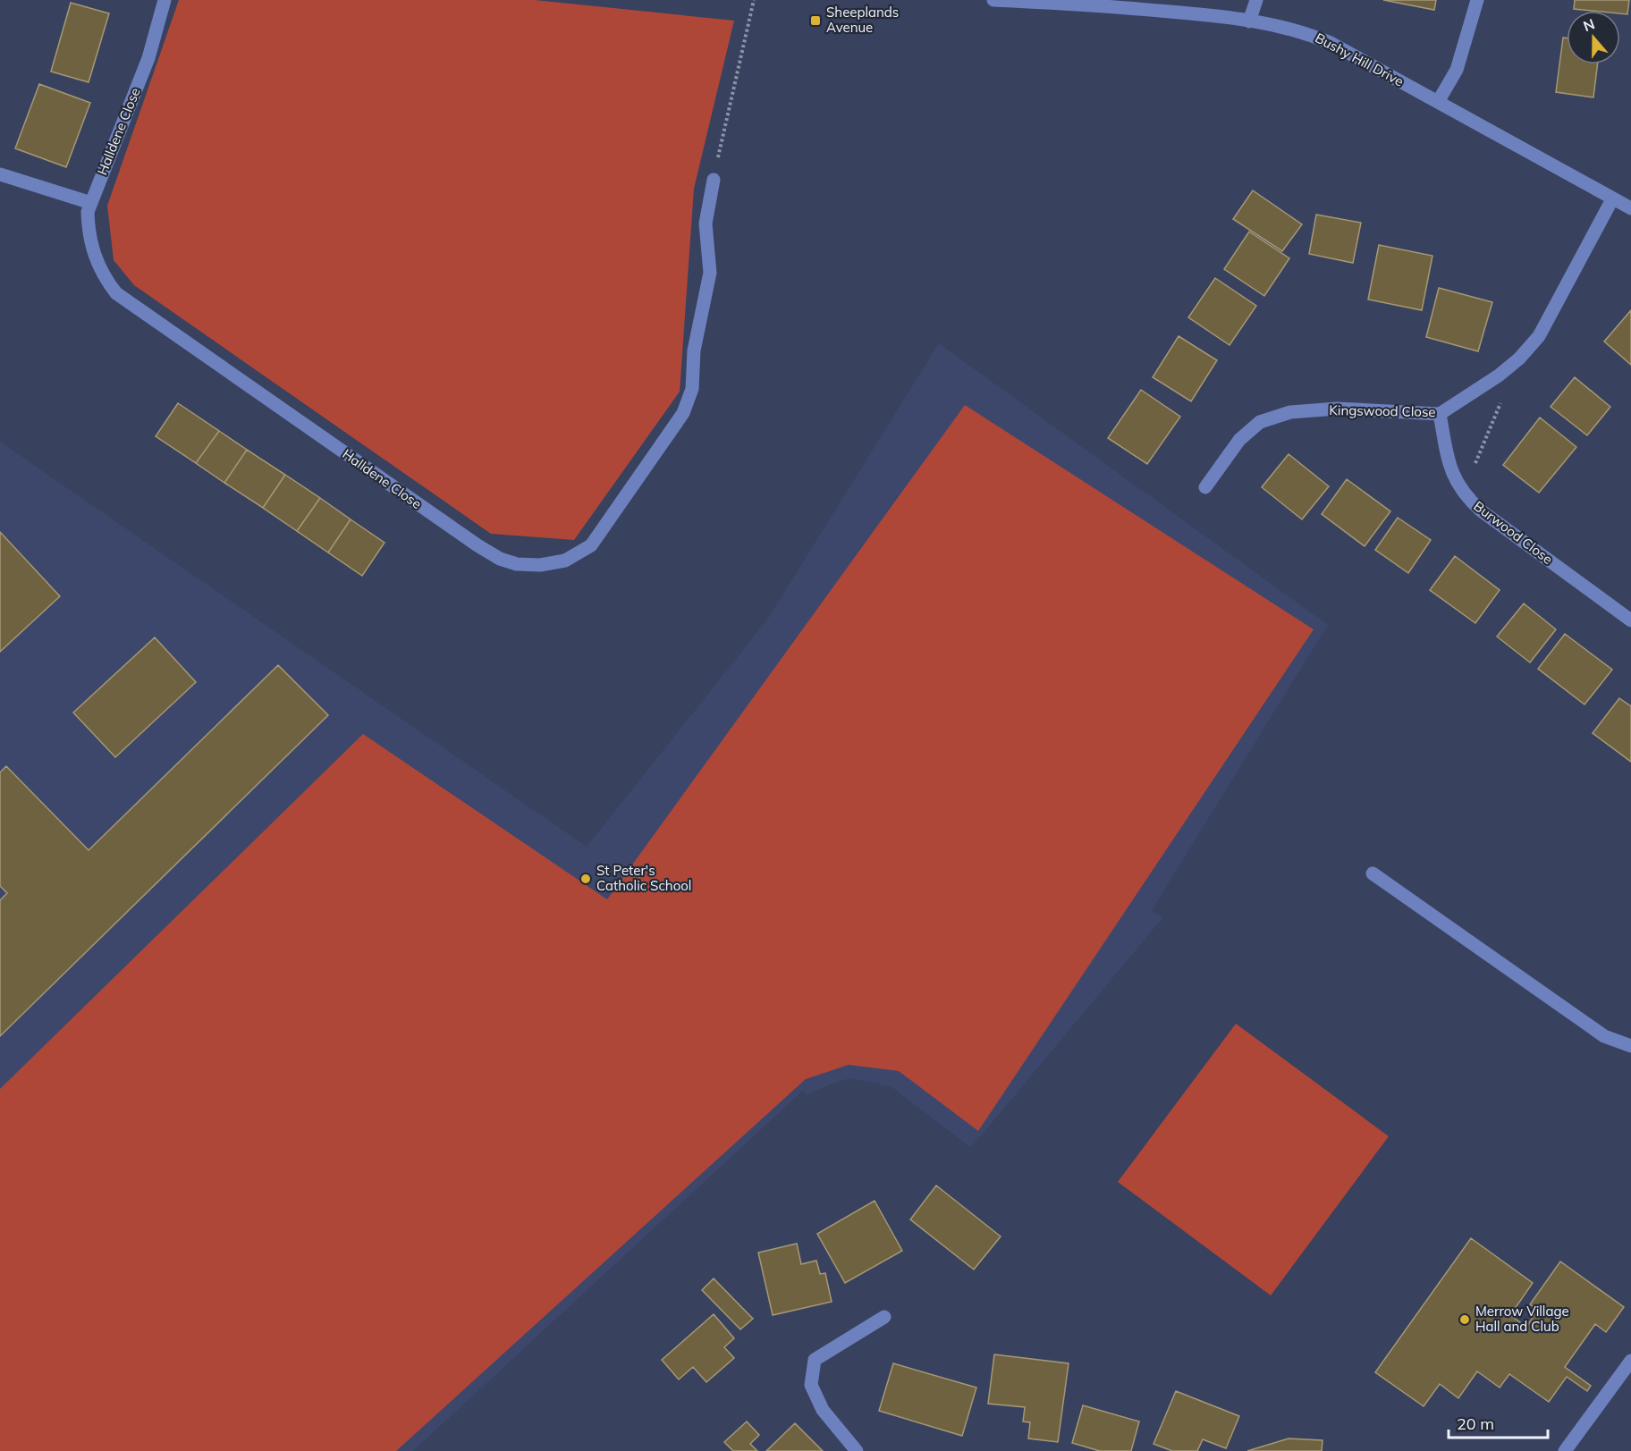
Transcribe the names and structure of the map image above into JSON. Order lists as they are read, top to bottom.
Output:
{
  "streets": {
    "street": [
      "Bushy Hill Drive",
      "Halldene Close",
      "Kingswood Close",
      "Burwood Close"
    ]
  },
  "crossings": [
    ["Bushy Hill Drive", "Kingswood Close"],
    ["Kingswood Close", "Burwood Close"]
  ],
  "places": {
    "transit": ["Sheeplands Avenue"],
    "other": ["St Peter's Catholic School", "Merrow Village Hall and Club"]
  },
  "scale_bar": "20 m",
  "north": "top"
}
